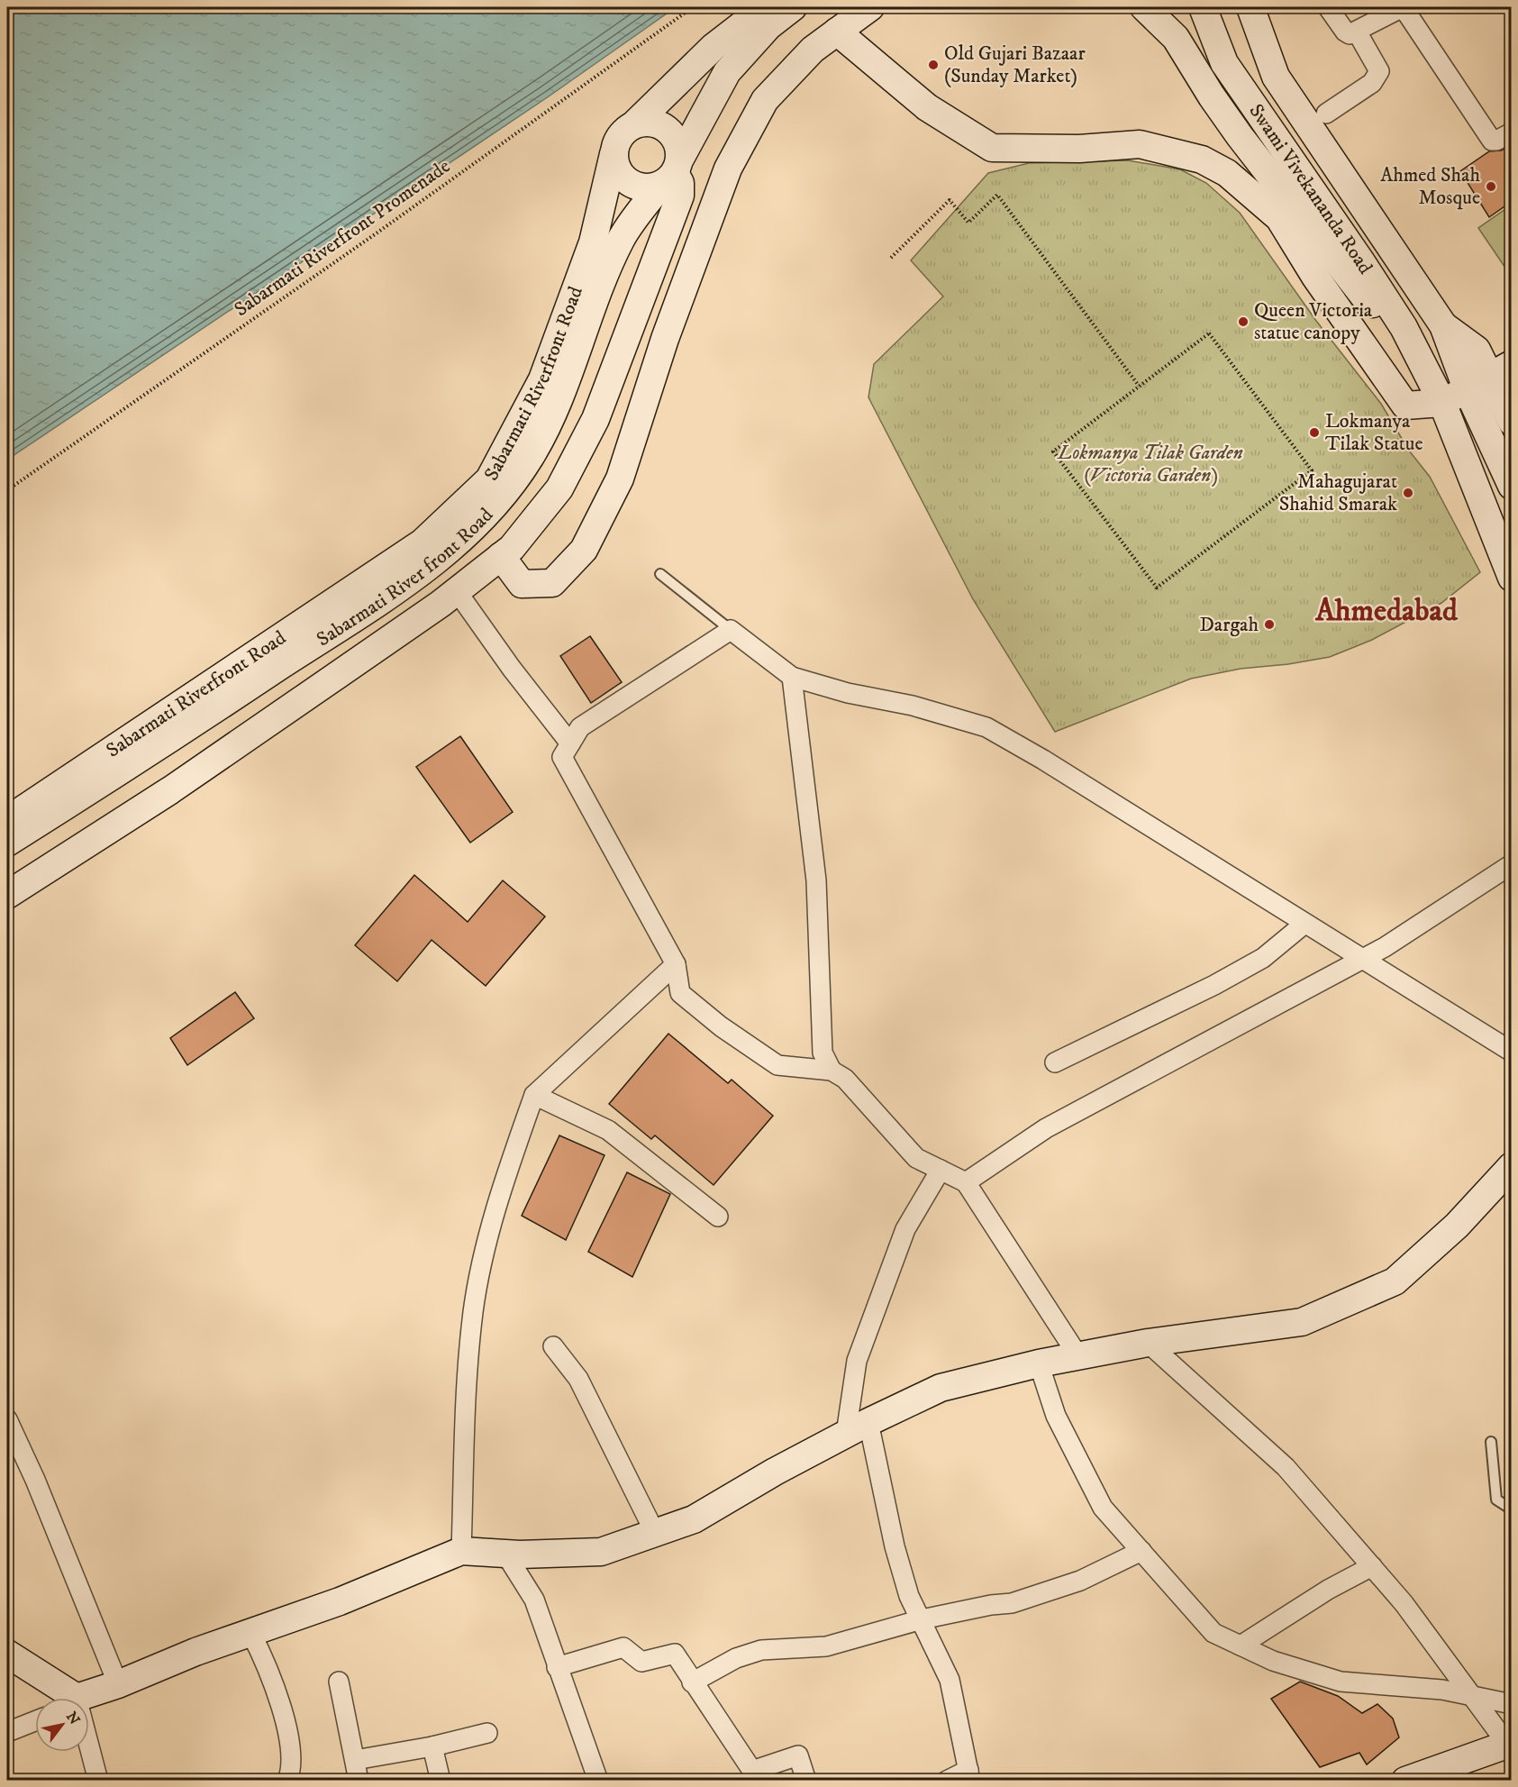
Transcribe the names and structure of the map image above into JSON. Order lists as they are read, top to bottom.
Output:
{
  "streets": {
    "main road": ["Swami Vivekananda Road", "Sabarmati Riverfront Road", "Sabarmati River front Road"],
    "path": ["Sabarmati Riverfront Promenade"]
  },
  "crossings": [
    ["Sabarmati Riverfront Road", "Sabarmati River front Road"]
  ],
  "districts": ["Ahmedabad"],
  "parks": ["Lokmanya Tilak Garden (Victoria Garden)"],
  "places": [
    "Old Gujari Bazaar (Sunday Market)",
    "Ahmed Shah Mosque",
    "Queen Victoria statue canopy",
    "Lokmanya Tilak Statue",
    "Mahagujarat Shahid Smarak",
    "Dargah"
  ],
  "north": "top right"
}
